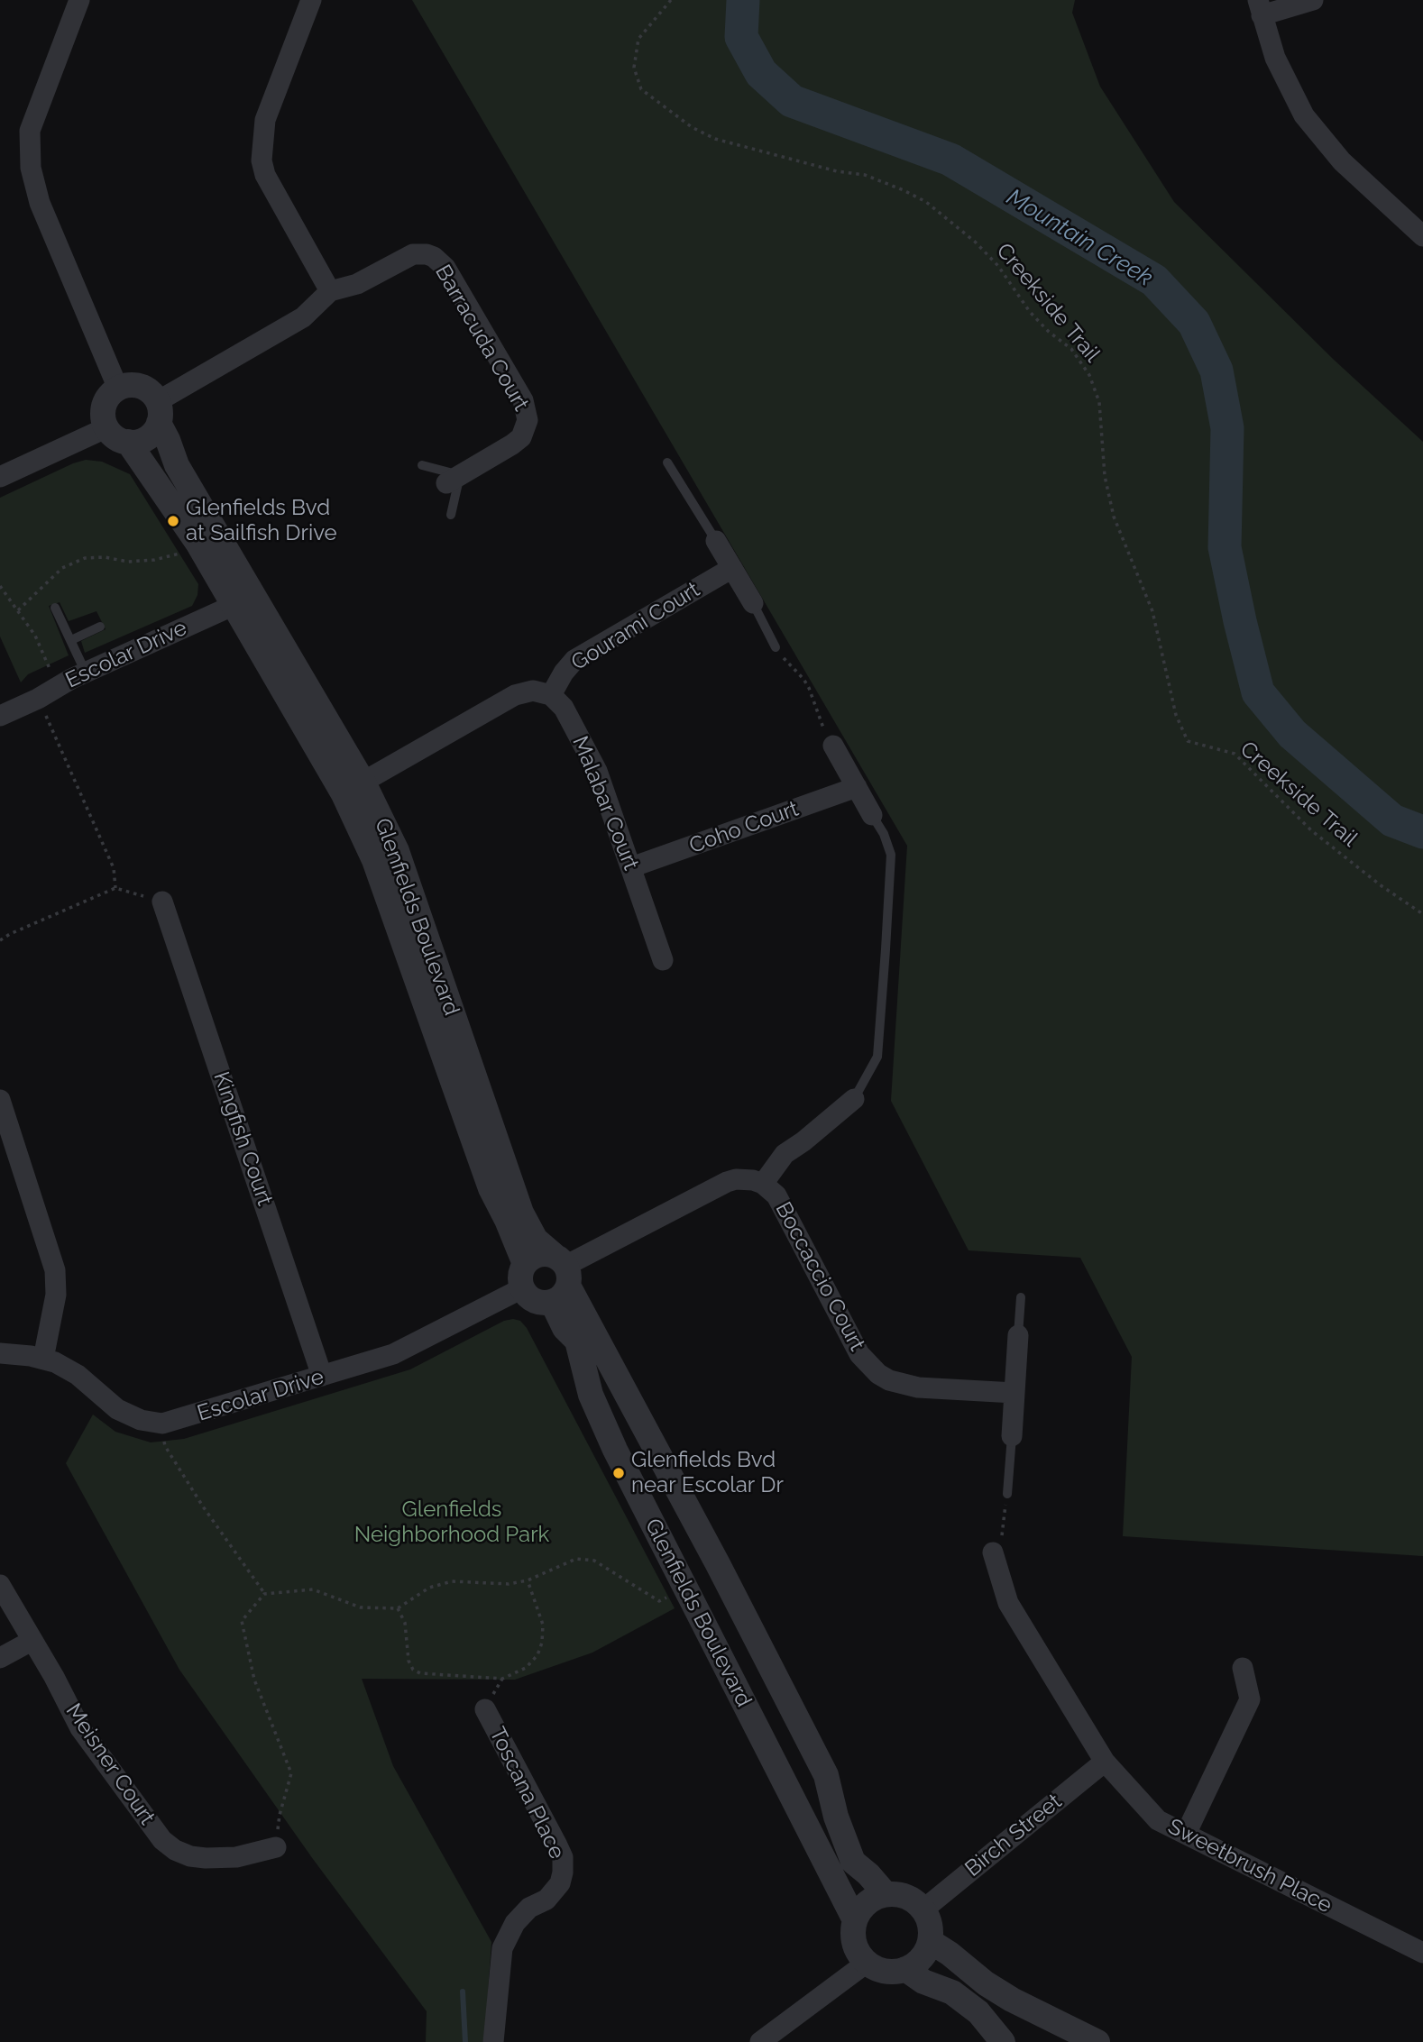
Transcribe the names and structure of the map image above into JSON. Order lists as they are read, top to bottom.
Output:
{
  "streets": {
    "street": [
      "Barracuda Court",
      "Gourami Court",
      "Escolar Drive",
      "Malabar Court",
      "Coho Court",
      "Glenfields Boulevard",
      "Kingfish Court",
      "Boccaccio Court",
      "Meisner Court",
      "Toscana Place",
      "Birch Street",
      "Sweetbrush Place"
    ],
    "path": ["Creekside Trail"]
  },
  "crossings": [
    ["Barracuda Court", "Glenfields Boulevard"],
    ["Gourami Court", "Malabar Court"],
    ["Escolar Drive", "Glenfields Boulevard"],
    ["Escolar Drive", "Kingfish Court"],
    ["Malabar Court", "Coho Court"],
    ["Glenfields Boulevard", "Boccaccio Court"],
    ["Glenfields Boulevard", "Birch Street"],
    ["Birch Street", "Sweetbrush Place"]
  ],
  "water": ["Mountain Creek"],
  "parks": ["Glenfields Neighborhood Park"],
  "places": ["Glenfields Bvd at Sailfish Drive", "Glenfields Bvd near Escolar Dr"]
}
